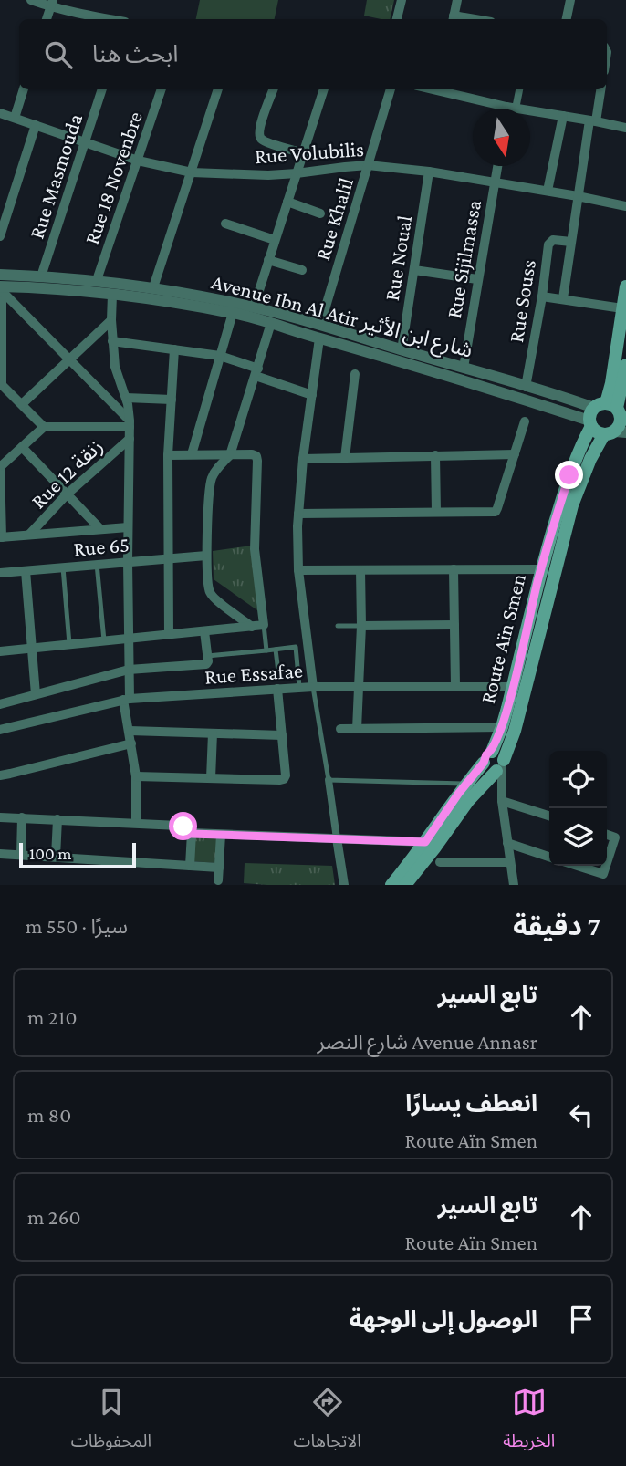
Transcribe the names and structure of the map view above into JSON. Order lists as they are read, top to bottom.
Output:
{
  "streets": {
    "main road": ["Route Aïn Smen"],
    "street": [
      "Rue Volubilis",
      "Rue Masmouda",
      "Rue 18 Novenbre",
      "Rue Khalil",
      "Rue Noual",
      "Rue Sijilmassa",
      "Rue Souss",
      "Avenue Ibn Al Atir شارع ابن الأثير",
      "Rue 12 زنقة",
      "Rue 65",
      "Rue Essafae"
    ]
  },
  "crossings": [
    ["Rue Volubilis", "Rue Masmouda"],
    ["Rue Volubilis", "Rue 18 Novenbre"],
    ["Rue Volubilis", "Rue Khalil"],
    ["Rue Volubilis", "Rue Noual"],
    ["Rue Volubilis", "Rue Sijilmassa"],
    ["Rue Volubilis", "Rue Souss"],
    ["Rue Masmouda", "Avenue Ibn Al Atir شارع ابن الأثير"],
    ["Rue 18 Novenbre", "Avenue Ibn Al Atir شارع ابن الأثير"],
    ["Rue Khalil", "Avenue Ibn Al Atir شارع ابن الأثير"],
    ["Rue Noual", "Avenue Ibn Al Atir شارع ابن الأثير"],
    ["Rue Sijilmassa", "Avenue Ibn Al Atir شارع ابن الأثير"],
    ["Rue Souss", "Avenue Ibn Al Atir شارع ابن الأثير"],
    ["Avenue Ibn Al Atir شارع ابن الأثير", "Route Aïn Smen"],
    ["Route Aïn Smen", "Rue Essafae"]
  ],
  "scale_bar": "100 m",
  "north": "bottom",
  "page": {
    "search": "ابحث هنا",
    "scale": "100 m",
    "heading": ["7 دقيقة", "سيرًا · 550 m"],
    "list": [
      ["تابع السير", "Avenue Annasr شارع النصر", "210 m"],
      ["انعطف يسارًا", "Route Aïn Smen", "80 m"],
      ["تابع السير", "Route Aïn Smen", "260 m"],
      "الوصول إلى الوجهة"
    ],
    "nav": ["الخريطة", "الاتجاهات", "المحفوظات"]
  }
}
